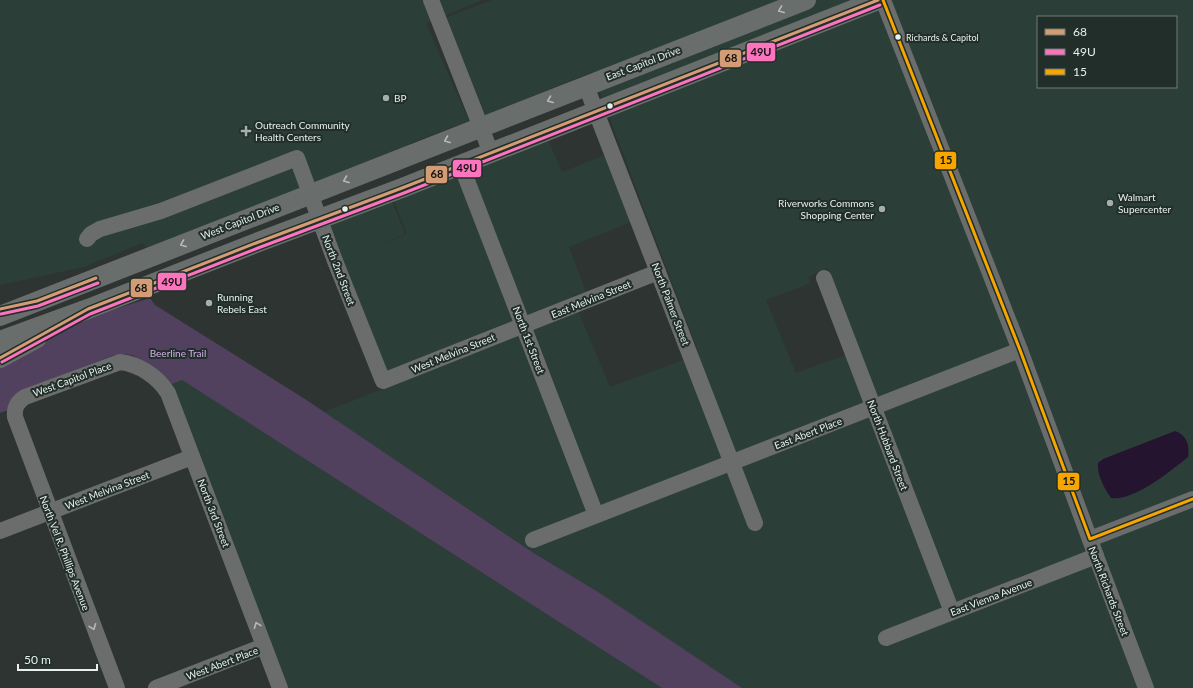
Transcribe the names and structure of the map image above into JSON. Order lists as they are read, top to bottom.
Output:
{
  "streets": {
    "main road": ["East Capitol Drive", "West Capitol Drive"],
    "street": [
      "North 2nd Street",
      "East Melvina Street",
      "North Palmer Street",
      "North 1st Street",
      "West Melvina Street",
      "West Capitol Place",
      "East Abert Place",
      "North Hubbard Street",
      "North 3rd Street",
      "North Vel R. Phillips Avenue",
      "North Richards Street",
      "East Vienna Avenue",
      "West Abert Place"
    ]
  },
  "crossings": [
    ["East Capitol Drive", "West Capitol Drive"],
    ["East Capitol Drive", "North Palmer Street"],
    ["West Capitol Drive", "North 2nd Street"],
    ["North 2nd Street", "West Melvina Street"],
    ["East Melvina Street", "North Palmer Street"],
    ["East Melvina Street", "North 1st Street"],
    ["East Melvina Street", "West Melvina Street"],
    ["North Palmer Street", "East Abert Place"],
    ["North 1st Street", "West Melvina Street"],
    ["North 1st Street", "East Abert Place"],
    ["West Melvina Street", "North 3rd Street"],
    ["West Melvina Street", "North Vel R. Phillips Avenue"],
    ["West Capitol Place", "North 3rd Street"],
    ["West Capitol Place", "North Vel R. Phillips Avenue"],
    ["East Abert Place", "North Hubbard Street"],
    ["East Abert Place", "North Richards Street"],
    ["North Hubbard Street", "East Vienna Avenue"],
    ["North 3rd Street", "West Abert Place"],
    ["North Richards Street", "East Vienna Avenue"]
  ],
  "one_way": ["North 3rd Street", "North Vel R. Phillips Avenue"],
  "parks": ["Beerline Trail"],
  "places": {
    "other": [
      "Richards & Capitol",
      "BP",
      "Walmart Supercenter",
      "Riverworks Commons Shopping Center",
      "Running Rebels East"
    ],
    "health": ["Outreach Community Health Centers"]
  },
  "lines": ["transit line 68", "transit line 15", "transit line 49U"],
  "legend": ["68", "49U", "15"],
  "scale_bar": "50 m"
}
